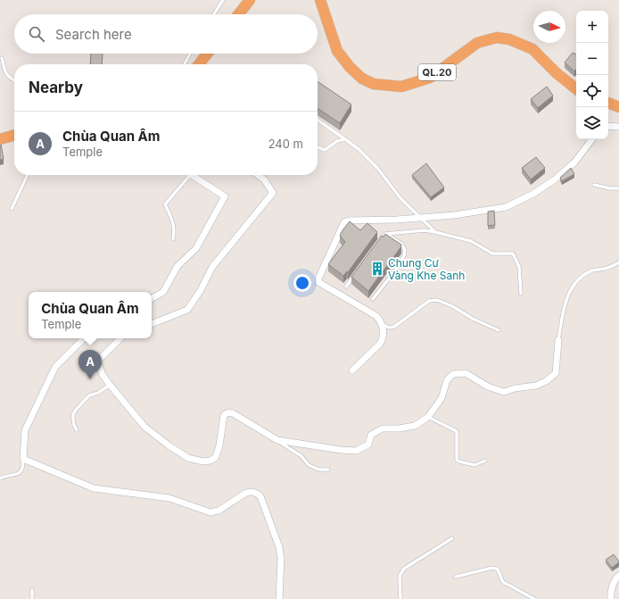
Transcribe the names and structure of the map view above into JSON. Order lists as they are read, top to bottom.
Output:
{
  "streets": {
    "highway": ["QL.20"]
  },
  "places": {
    "building": ["Chung Cư Vàng Khe Sanh"]
  },
  "north": "right",
  "page": {
    "map_buttons": ["+", "−"],
    "search": "Search here",
    "heading": "Nearby",
    "list": [
      {
        "mark": "A",
        "name": "Chùa Quan Âm",
        "note": "Temple",
        "value": "240 m"
      }
    ],
    "popup": ["Chùa Quan Âm", "Temple"],
    "pins": "A"
  }
}
